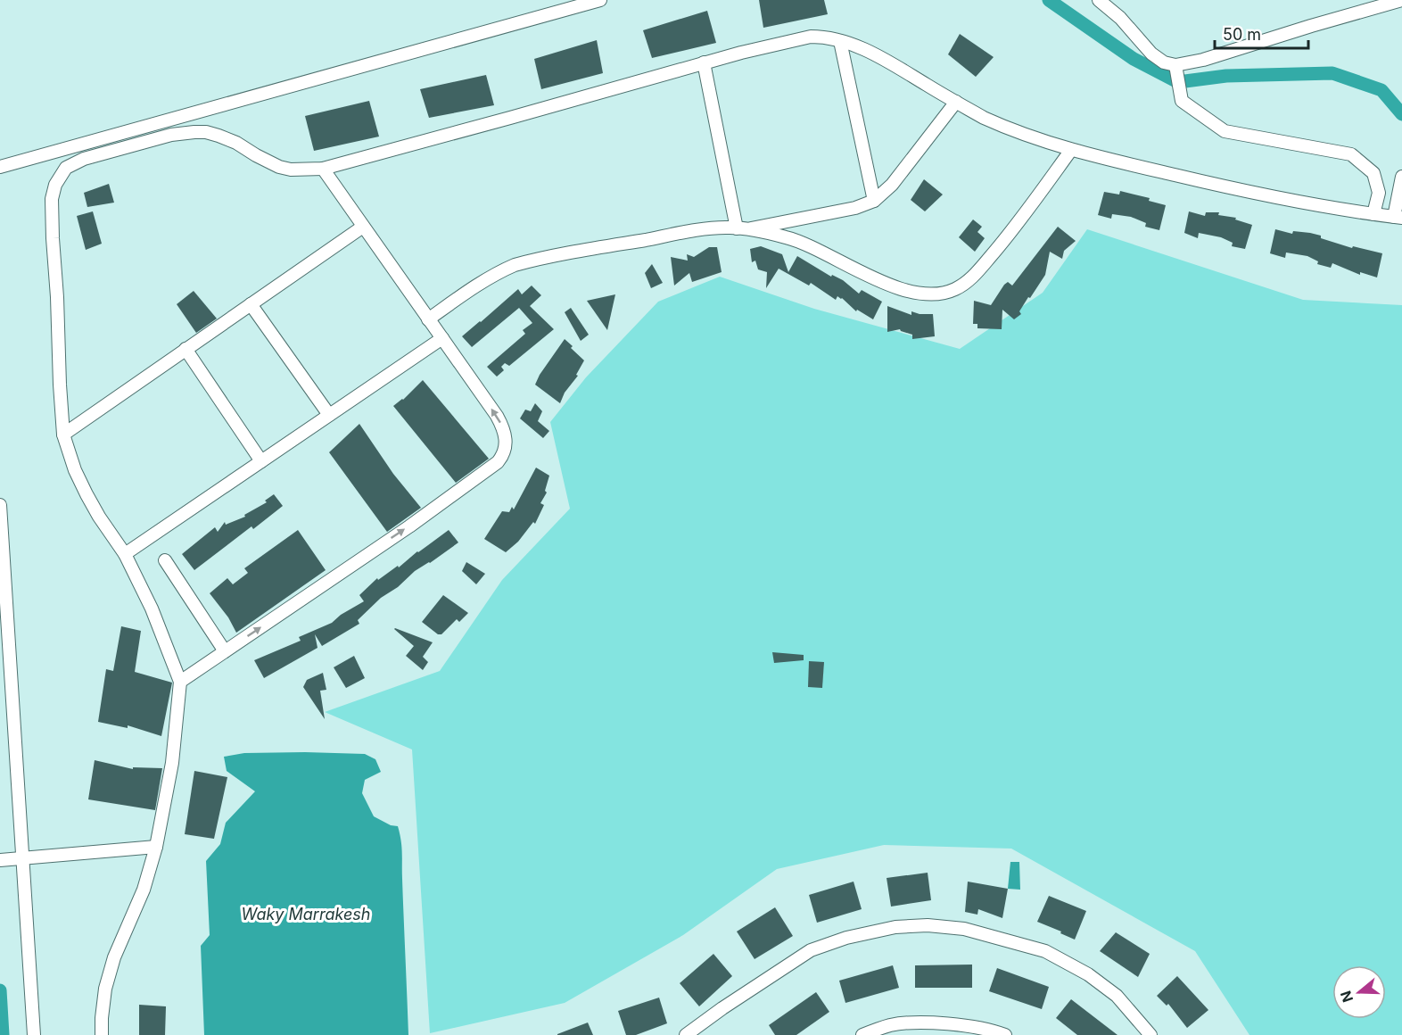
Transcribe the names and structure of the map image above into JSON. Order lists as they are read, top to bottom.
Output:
{
  "water": ["Waky Marrakesh"],
  "scale_bar": "50 m",
  "north": "left"
}
